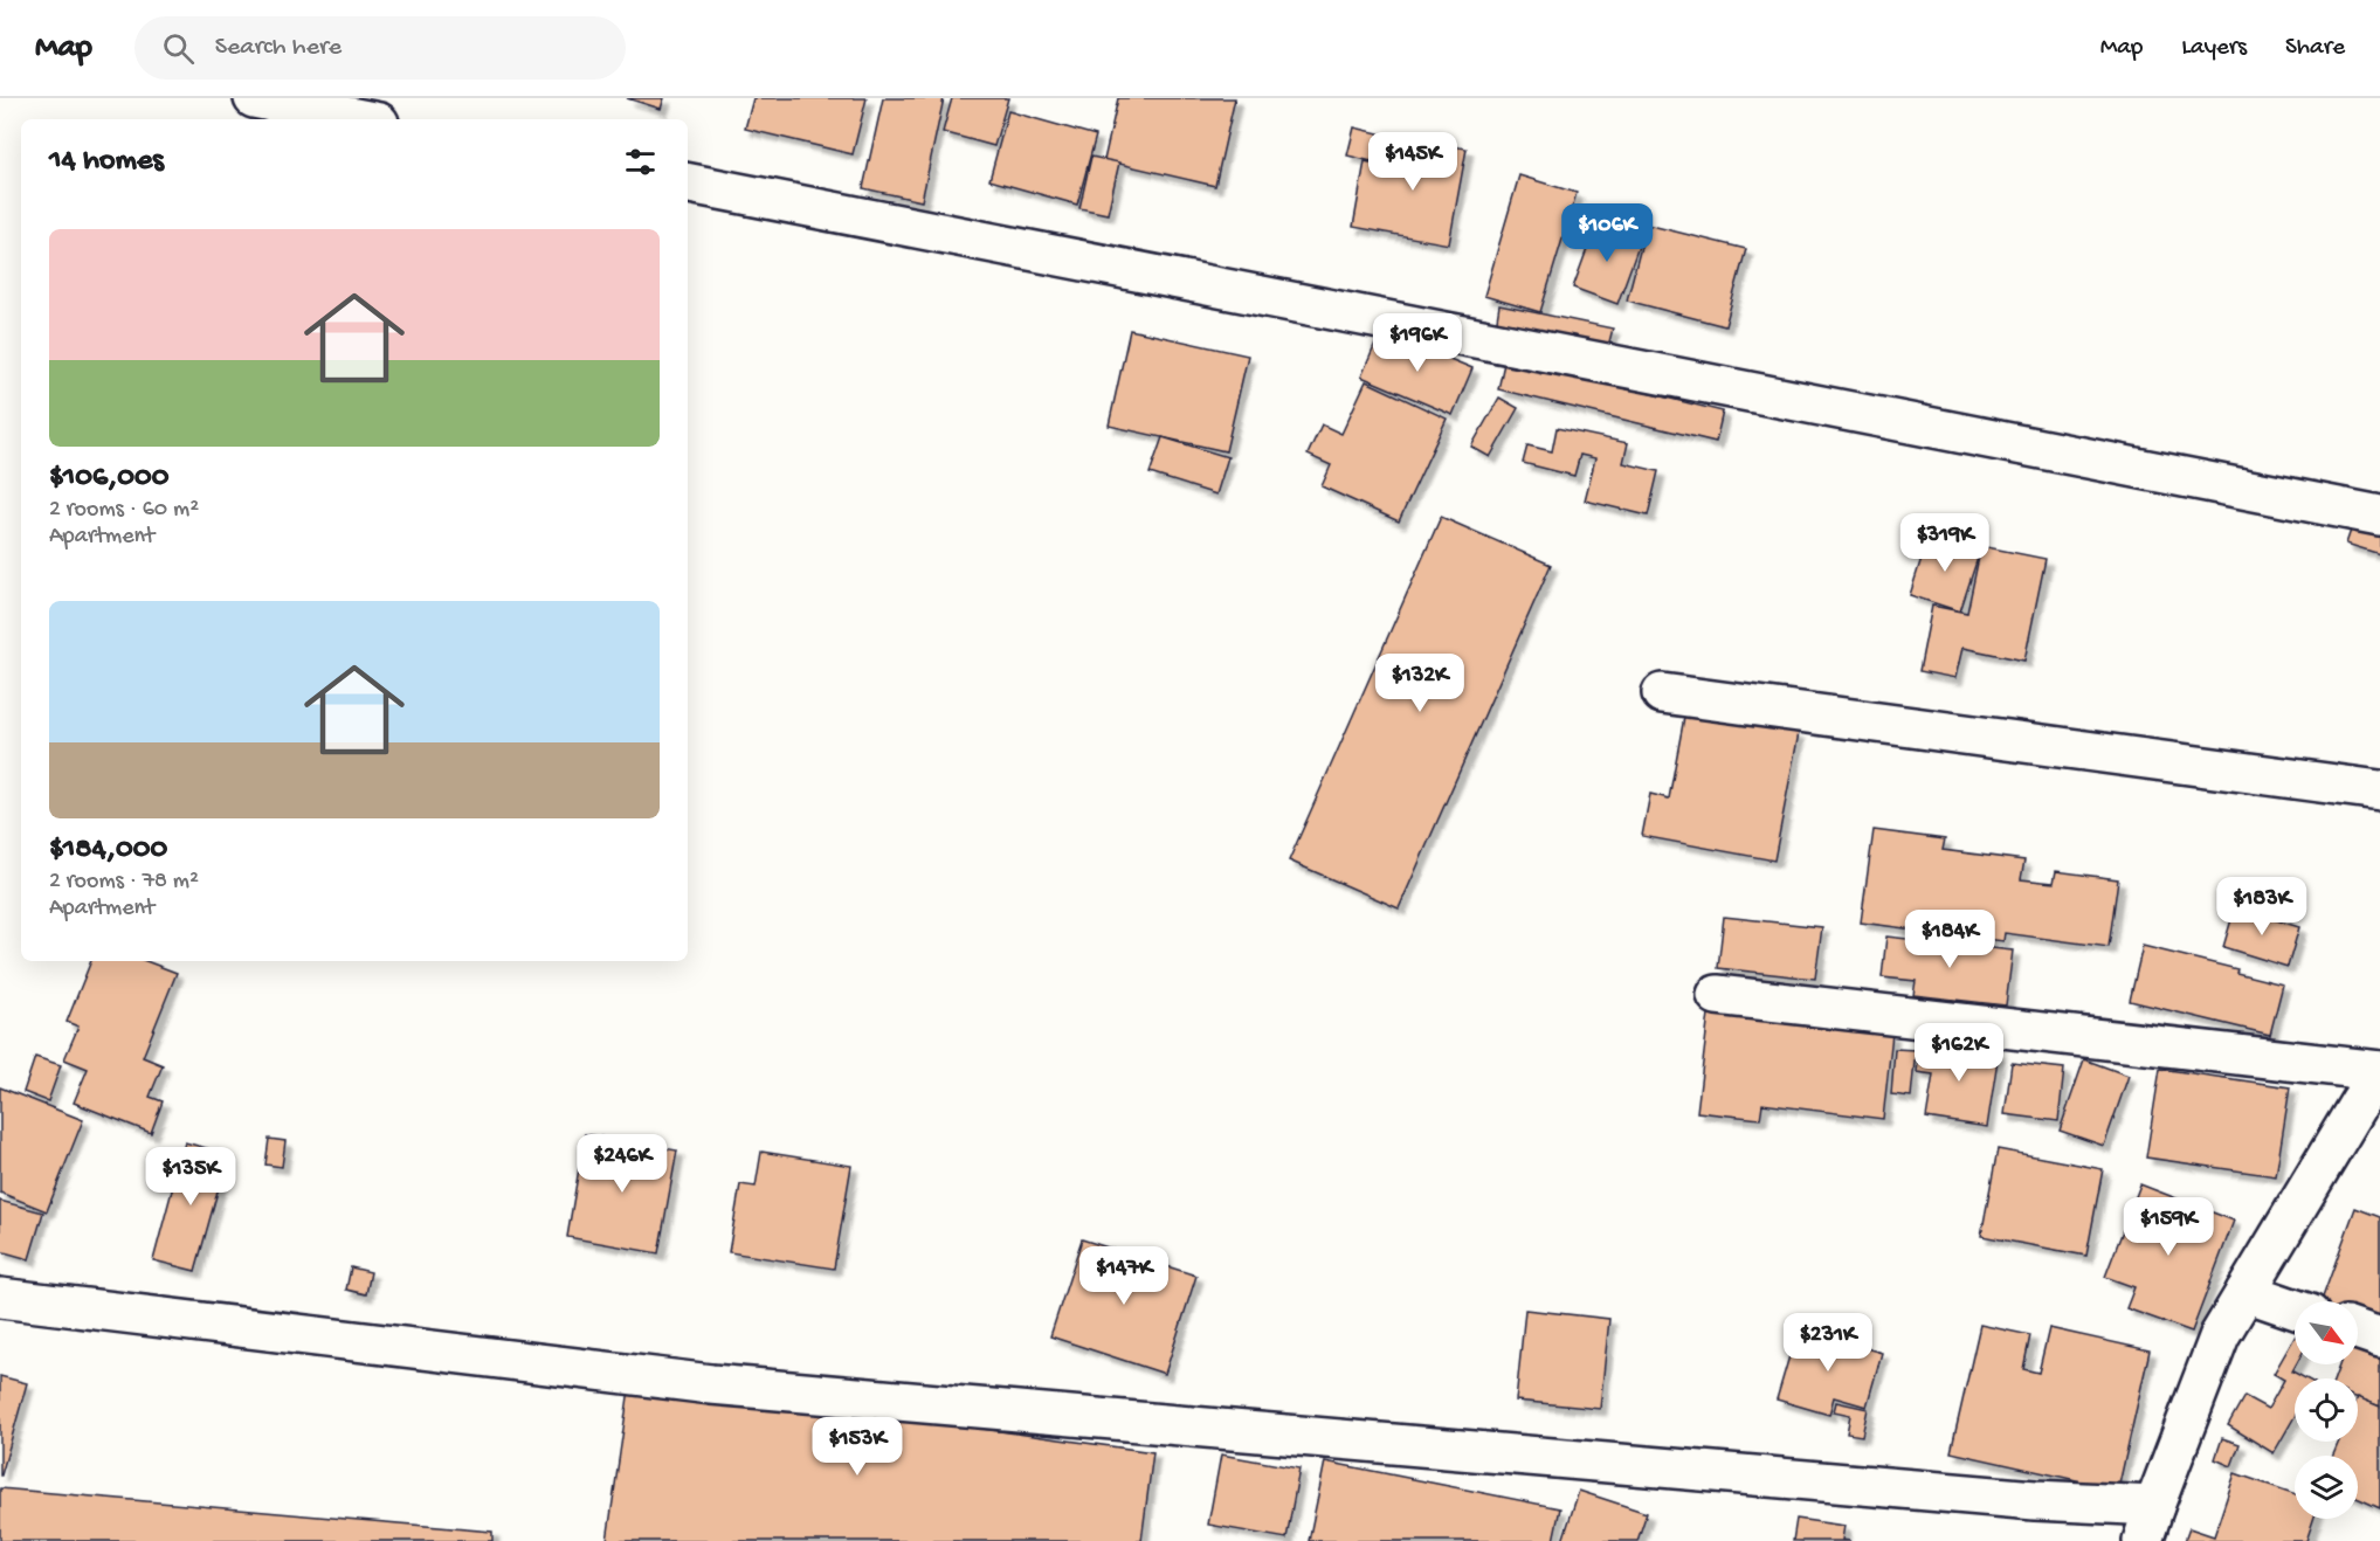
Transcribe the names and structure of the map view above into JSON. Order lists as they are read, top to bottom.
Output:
{
  "north": "bottom right",
  "page": {
    "header": "Map",
    "search": "Search here",
    "nav": ["Map", "Layers", "Share"],
    "heading": "14 homes",
    "price": [
      "$145K",
      "$106K",
      "$196K",
      "$319K",
      "$132K",
      "$183K",
      "$184K",
      "$162K",
      "$246K",
      "$135K",
      "$159K",
      "$147K",
      "$231K",
      "$153K"
    ],
    "list": [
      {
        "name": "$106,000",
        "note": "2 rooms · 60 m² · Apartment"
      },
      {
        "name": "$184,000",
        "note": "2 rooms · 78 m² · Apartment"
      }
    ]
  }
}
